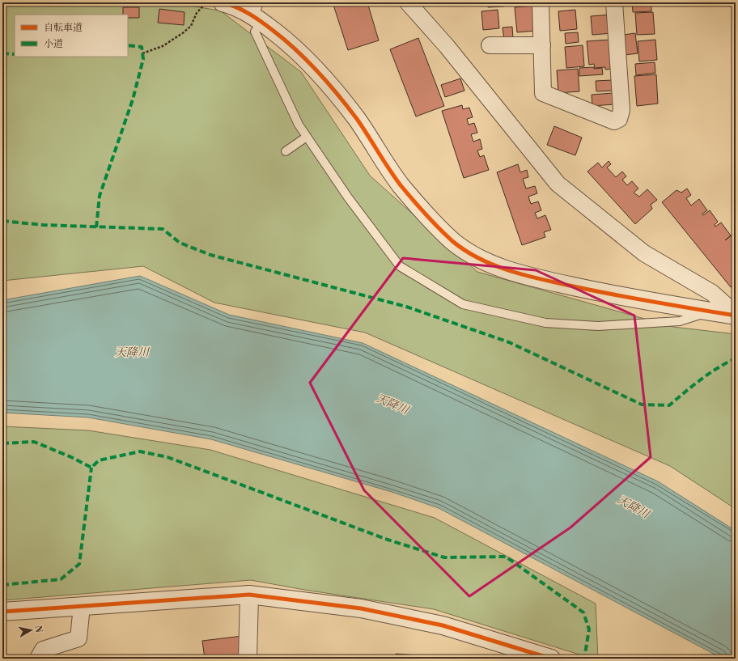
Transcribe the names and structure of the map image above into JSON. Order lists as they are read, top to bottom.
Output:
{
  "water": ["天降川"],
  "legend": ["自転車道", "小道"],
  "north": "right"
}
